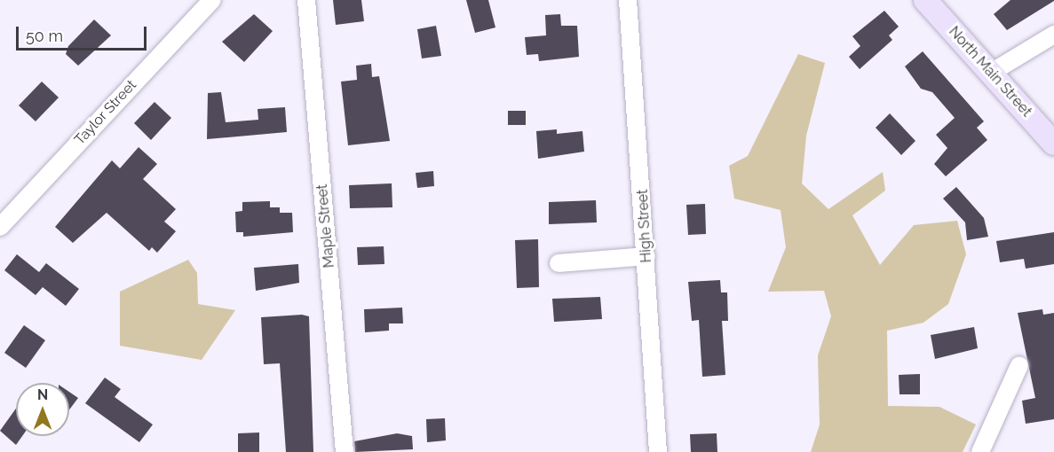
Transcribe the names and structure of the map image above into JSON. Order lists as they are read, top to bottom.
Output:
{
  "streets": {
    "main road": ["North Main Street"],
    "street": ["Taylor Street", "Maple Street", "High Street"]
  },
  "scale_bar": "50 m",
  "north": "top"
}
